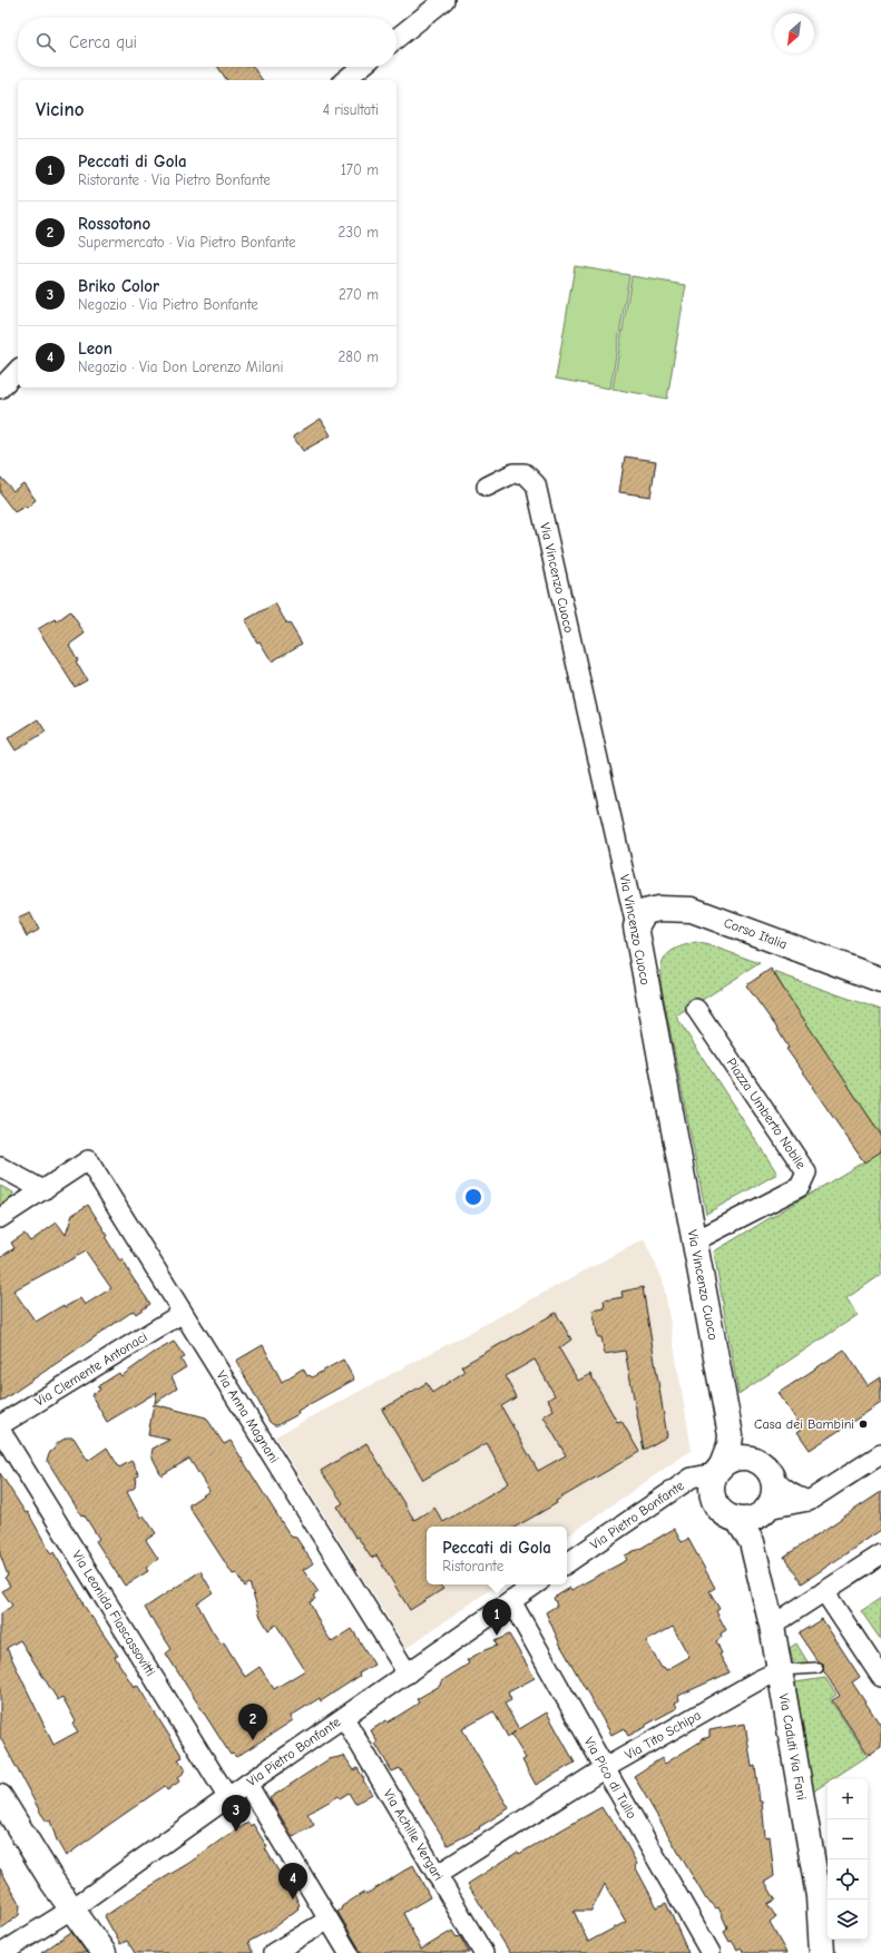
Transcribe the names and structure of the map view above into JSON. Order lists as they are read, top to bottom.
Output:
{
  "streets": {
    "street": [
      "Via Vincenzo Cuoco",
      "Corso Italia",
      "Piazza Umberto Nobile",
      "Via Clemente Antonaci",
      "Via Anna Magnani",
      "Via Pietro Bonfante",
      "Via Leonida Flascassovitti",
      "Via Tito Schipa",
      "Via Caduti Via Fani",
      "Via Pico di Tullo",
      "Via Achille Vergari"
    ]
  },
  "crossings": [
    ["Via Vincenzo Cuoco", "Corso Italia"],
    ["Via Vincenzo Cuoco", "Piazza Umberto Nobile"],
    ["Via Vincenzo Cuoco", "Via Pietro Bonfante"],
    ["Via Vincenzo Cuoco", "Via Caduti Via Fani"],
    ["Via Clemente Antonaci", "Via Anna Magnani"],
    ["Via Anna Magnani", "Via Pietro Bonfante"],
    ["Via Pietro Bonfante", "Via Leonida Flascassovitti"],
    ["Via Pietro Bonfante", "Via Caduti Via Fani"],
    ["Via Pietro Bonfante", "Via Pico di Tullo"],
    ["Via Pietro Bonfante", "Via Achille Vergari"],
    ["Via Tito Schipa", "Via Caduti Via Fani"],
    ["Via Tito Schipa", "Via Pico di Tullo"],
    ["Via Tito Schipa", "Via Achille Vergari"]
  ],
  "places": ["Casa dei Bambini"],
  "north": "bottom left",
  "page": {
    "search": "Cerca qui",
    "heading": ["Vicino", "4 risultati"],
    "list": [
      {
        "mark": "1",
        "name": "Peccati di Gola",
        "note": "Ristorante · Via Pietro Bonfante",
        "value": "170 m"
      },
      {
        "mark": "2",
        "name": "Rossotono",
        "note": "Supermercato · Via Pietro Bonfante",
        "value": "230 m"
      },
      {
        "mark": "3",
        "name": "Briko Color",
        "note": "Negozio · Via Pietro Bonfante",
        "value": "270 m"
      },
      {
        "mark": "4",
        "name": "Leon",
        "note": "Negozio · Via Don Lorenzo Milani",
        "value": "280 m"
      }
    ],
    "popup": ["Peccati di Gola", "Ristorante"],
    "pins": [
      "1",
      "2",
      "3",
      "4"
    ],
    "map_buttons": ["+", "−"]
  }
}
